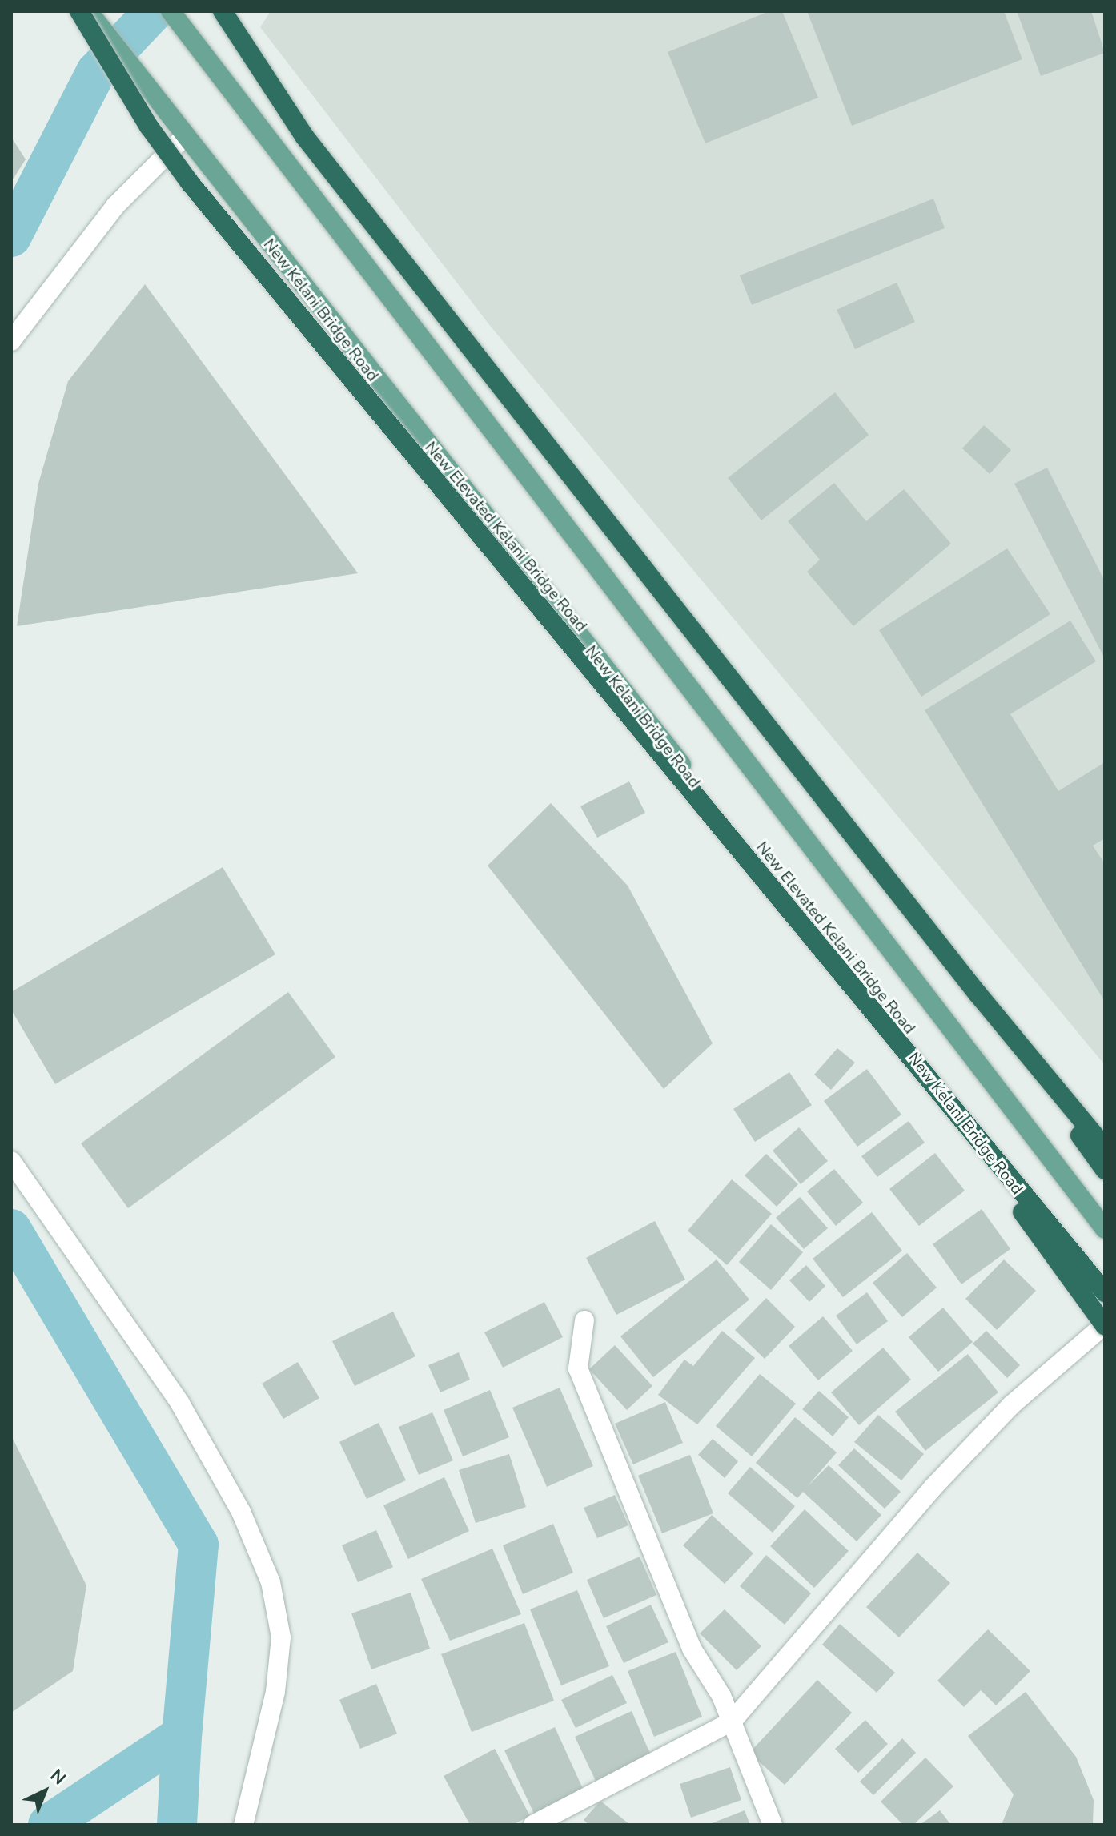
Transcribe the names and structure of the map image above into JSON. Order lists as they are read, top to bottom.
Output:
{
  "streets": {
    "highway": ["New Elevated Kelani Bridge Road"],
    "main road": ["New Kelani Bridge Road"]
  },
  "crossings": [
    ["New Kelani Bridge Road", "New Elevated Kelani Bridge Road"]
  ],
  "north": "top right"
}
